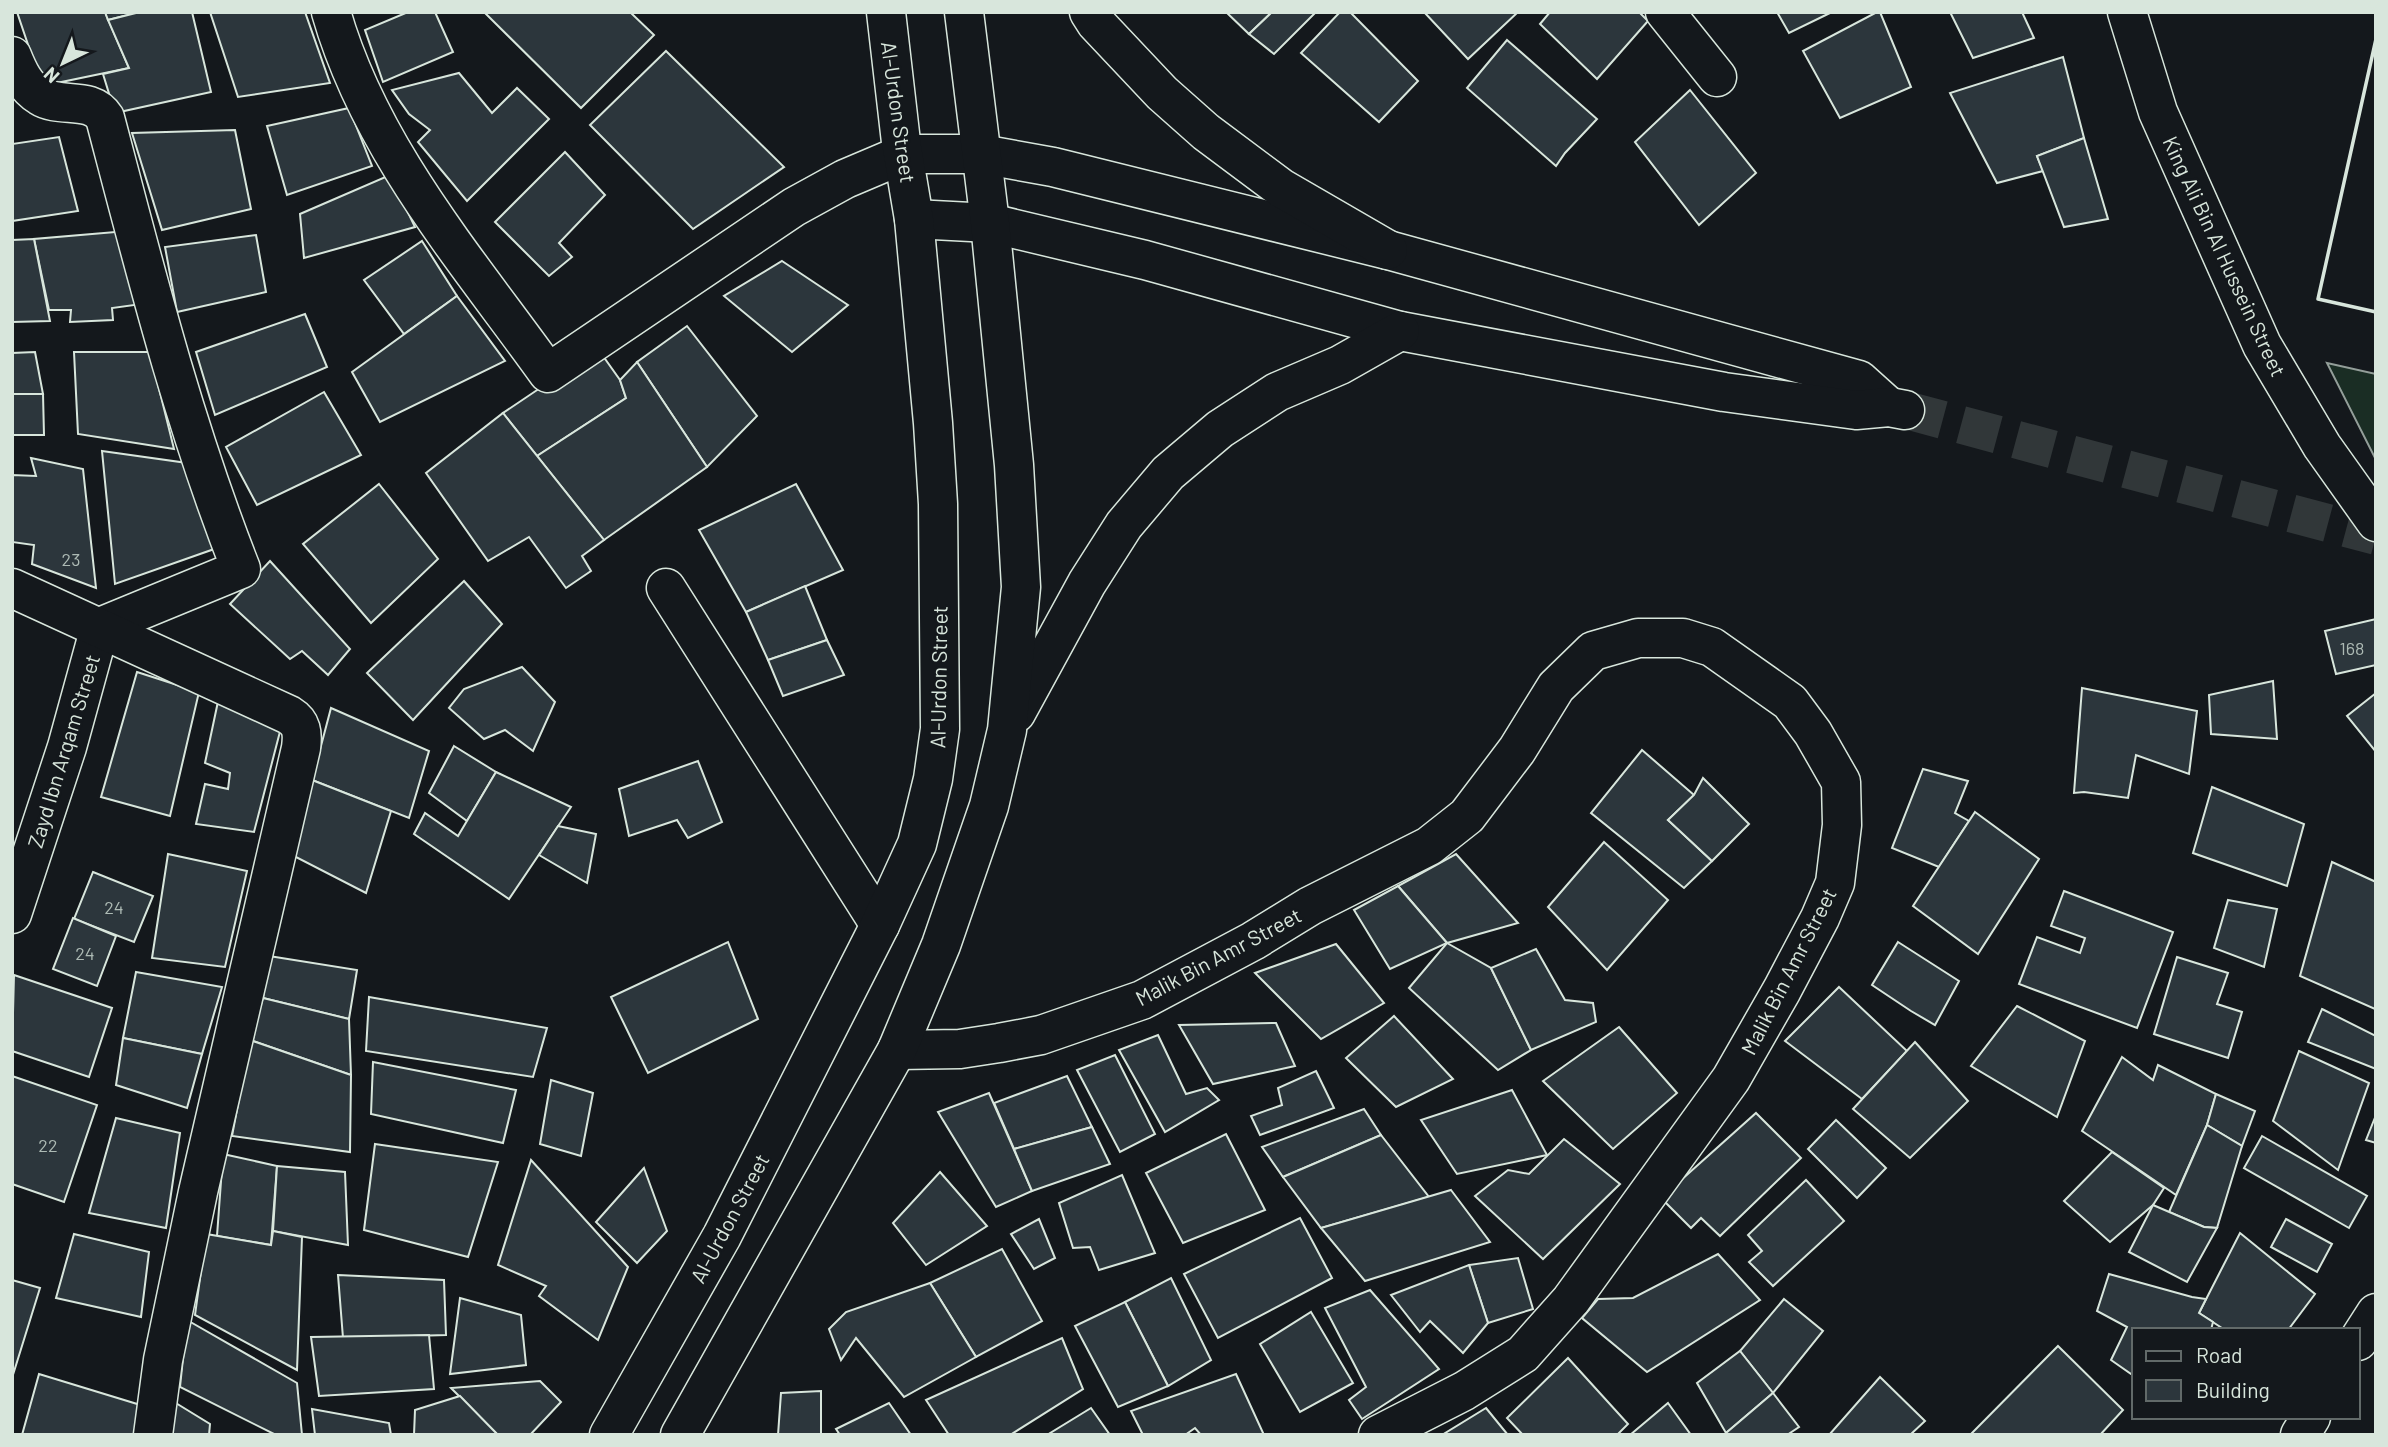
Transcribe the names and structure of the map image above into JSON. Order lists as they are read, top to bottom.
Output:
{
  "streets": {
    "main road": [
      "Al-Urdon Street",
      "King Ali Bin Al Hussein Street",
      "Zayd Ibn Arqam Street",
      "Malik Bin Amr Street"
    ]
  },
  "house_numbers": [
    "23",
    "168",
    "24",
    "24",
    "22"
  ],
  "legend": ["Road", "Building"],
  "north": "bottom left"
}
